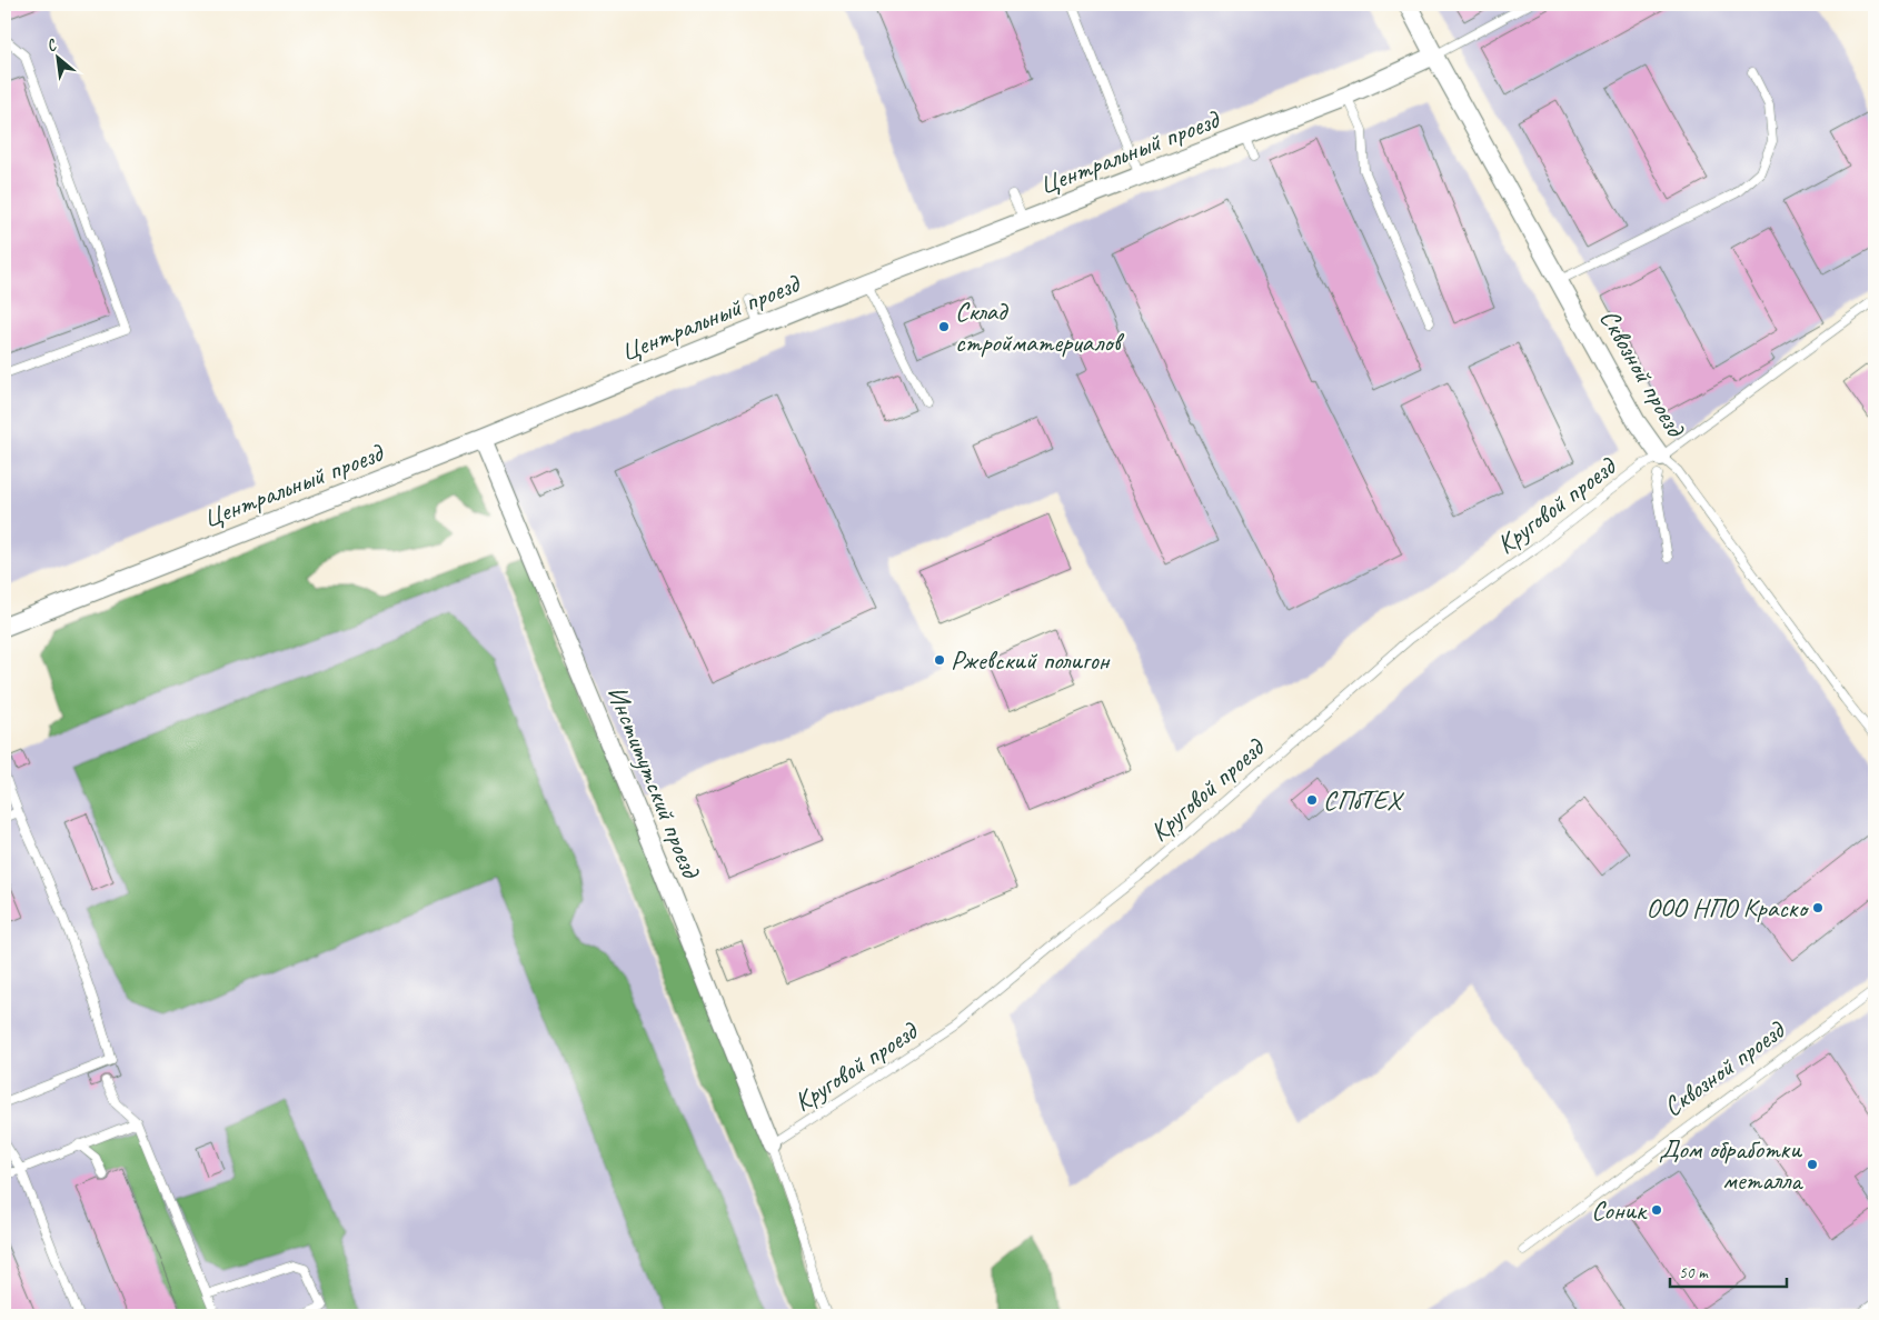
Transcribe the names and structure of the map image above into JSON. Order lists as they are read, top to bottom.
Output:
{
  "streets": {
    "street": ["Центральный проезд", "Сквозной проезд", "Институтский проезд"],
    "lane": ["Круговой проезд"]
  },
  "crossings": [
    ["Центральный проезд", "Сквозной проезд"],
    ["Центральный проезд", "Институтский проезд"],
    ["Сквозной проезд", "Круговой проезд"],
    ["Круговой проезд", "Институтский проезд"]
  ],
  "places": [
    "Склад стройматериалов",
    "Ржевский полигон",
    "СПбТЕХ",
    "ООО НПО Краско",
    "Дом обработки металла",
    "Соник"
  ],
  "scale_bar": "50 m",
  "north": "top left"
}
